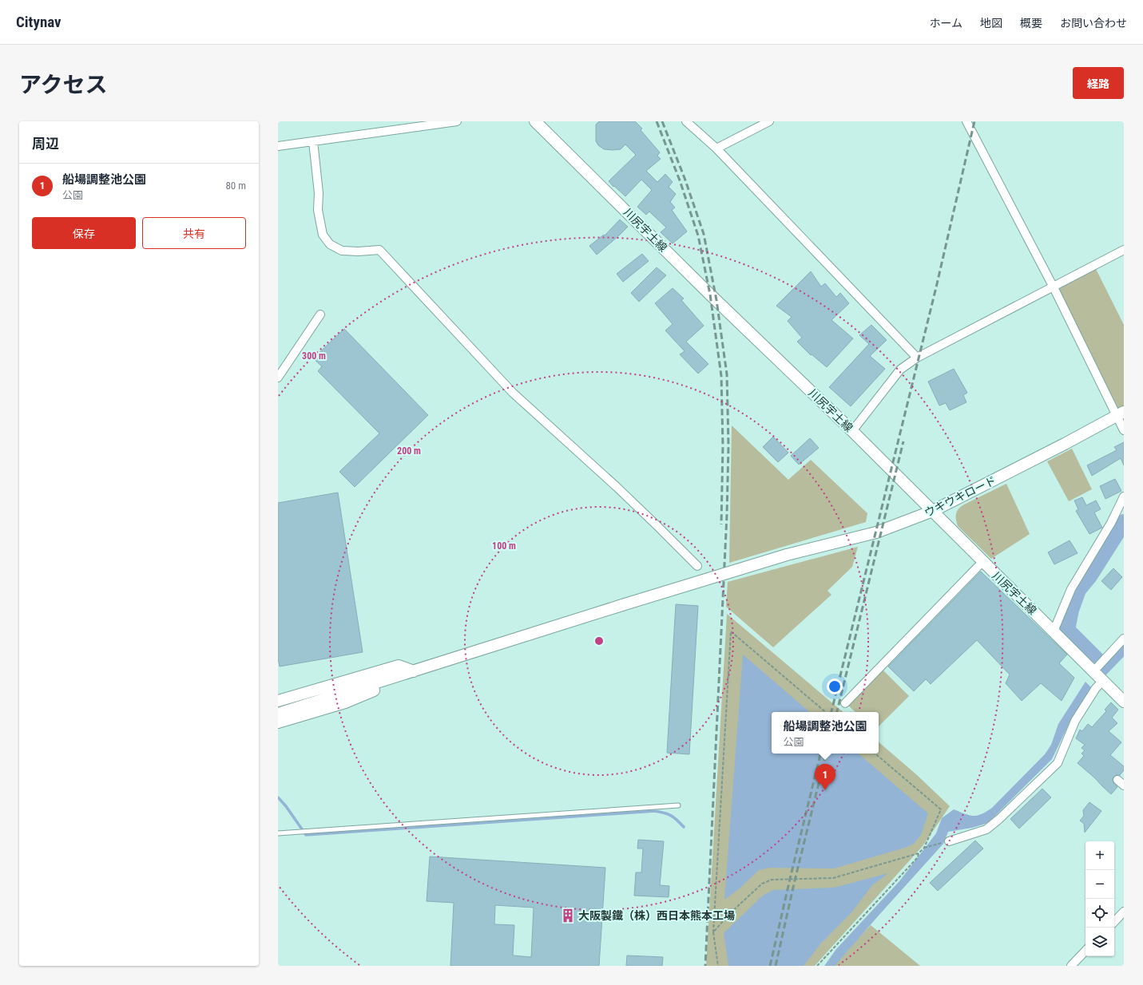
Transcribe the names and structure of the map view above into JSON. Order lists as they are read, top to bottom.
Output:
{
  "streets": {
    "street": ["川尻宇土線", "ウキウキロード"]
  },
  "crossings": [
    ["川尻宇土線", "ウキウキロード"]
  ],
  "places": {
    "building": ["大阪製鐵（株）西日本熊本工場"]
  },
  "page": {
    "header": "Citynav",
    "nav": [
      "ホーム",
      "地図",
      "概要",
      "お問い合わせ"
    ],
    "title": "アクセス",
    "buttons": [
      "経路",
      ["保存", "共有"]
    ],
    "heading": "周辺",
    "list": [
      {
        "mark": "1",
        "name": "船場調整池公園",
        "note": "公園",
        "value": "80 m"
      }
    ],
    "popup": ["船場調整池公園", "公園"],
    "pins": "1",
    "map_buttons": ["+", "−"]
  },
  "rings": ["300 m", "200 m", "100 m"]
}
